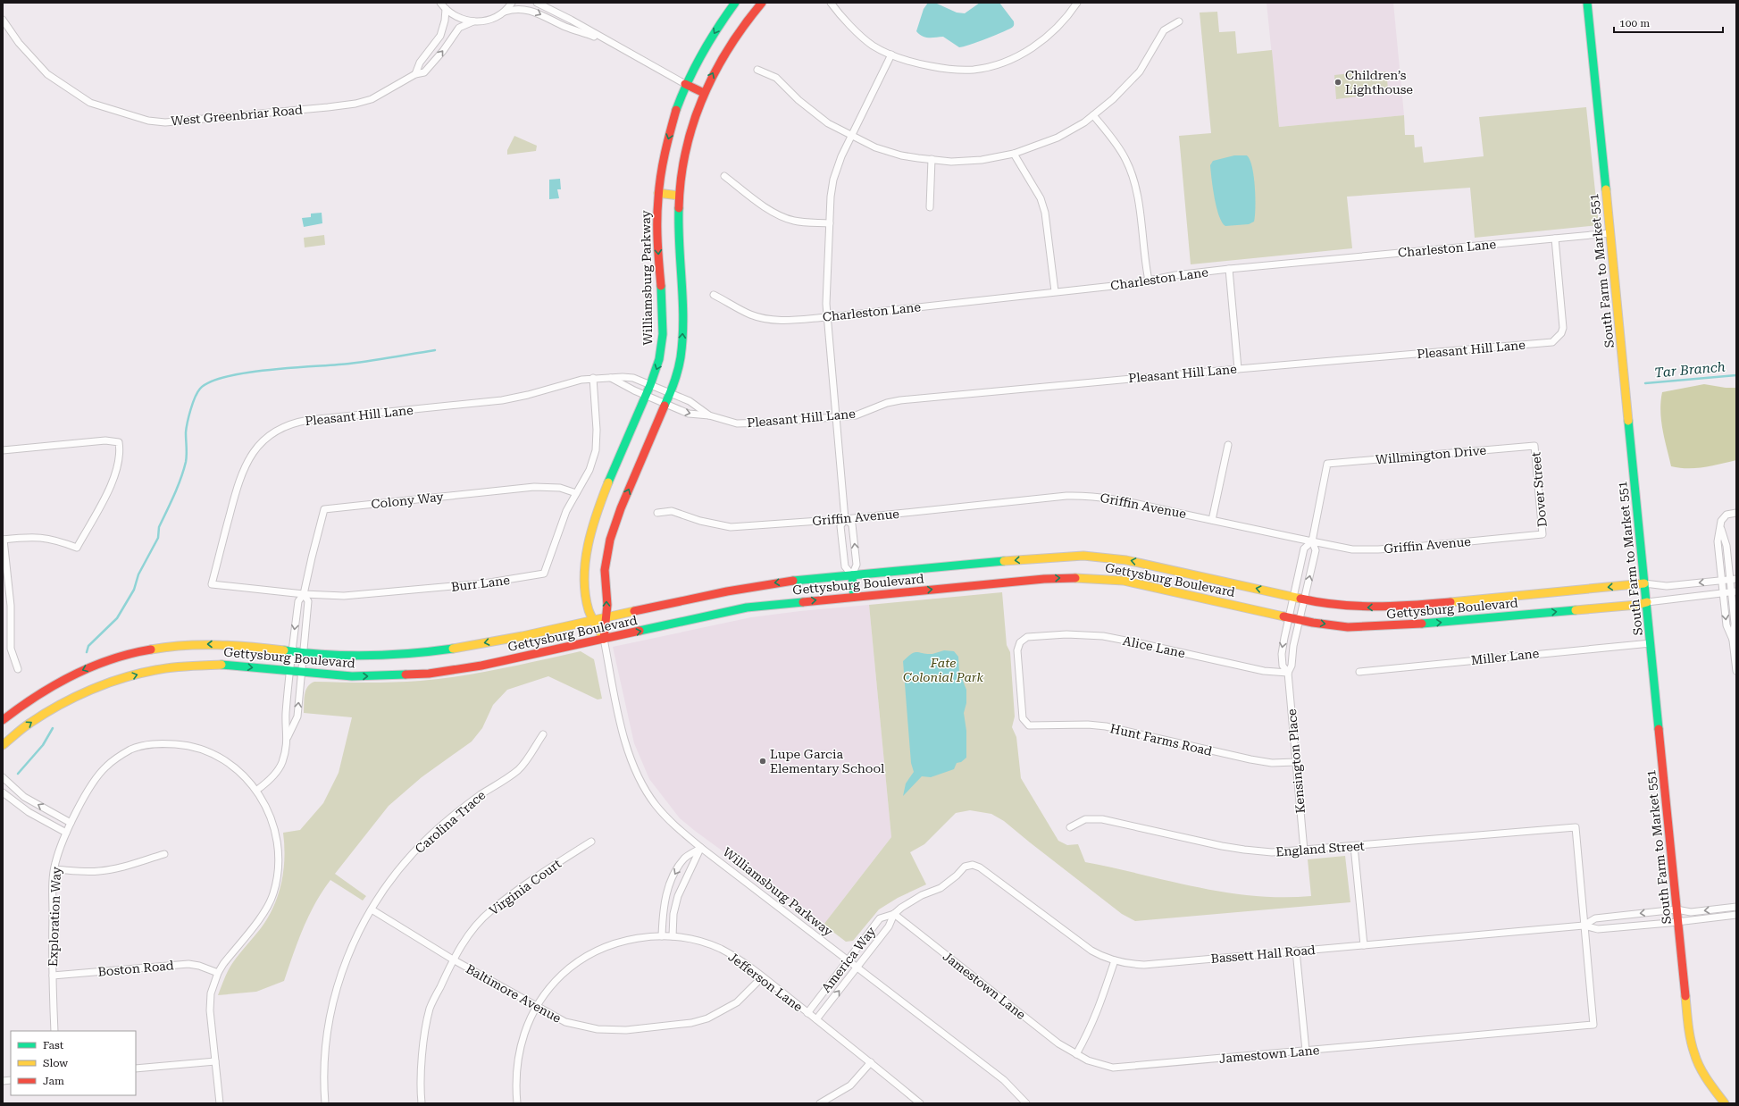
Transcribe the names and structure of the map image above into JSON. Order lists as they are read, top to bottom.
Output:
{
  "streets": {
    "street": [
      "West Greenbriar Road",
      "Charleston Lane",
      "South Farm to Market 551",
      "Williamsburg Parkway",
      "Pleasant Hill Lane",
      "Willmington Drive",
      "Dover Street",
      "Colony Way",
      "Griffin Avenue",
      "Gettysburg Boulevard",
      "Burr Lane",
      "Alice Lane",
      "Miller Lane",
      "Hunt Farms Road",
      "Kensington Place",
      "Carolina Trace",
      "England Street",
      "Virginia Court",
      "Exploration Way",
      "Bassett Hall Road",
      "America Way",
      "Boston Road",
      "Jefferson Lane",
      "Jamestown Lane",
      "Baltimore Avenue"
    ]
  },
  "crossings": [
    ["Charleston Lane", "South Farm to Market 551"],
    ["Charleston Lane", "Pleasant Hill Lane"],
    ["South Farm to Market 551", "Gettysburg Boulevard"],
    ["South Farm to Market 551", "Miller Lane"],
    ["South Farm to Market 551", "Bassett Hall Road"],
    ["Williamsburg Parkway", "Pleasant Hill Lane"],
    ["Williamsburg Parkway", "Gettysburg Boulevard"],
    ["Williamsburg Parkway", "America Way"],
    ["Pleasant Hill Lane", "Burr Lane"],
    ["Willmington Drive", "Dover Street"],
    ["Willmington Drive", "Kensington Place"],
    ["Dover Street", "Griffin Avenue"],
    ["Colony Way", "Gettysburg Boulevard"],
    ["Colony Way", "Burr Lane"],
    ["Colony Way", "Exploration Way"],
    ["Griffin Avenue", "Kensington Place"],
    ["Gettysburg Boulevard", "Kensington Place"],
    ["Alice Lane", "Hunt Farms Road"],
    ["Alice Lane", "Kensington Place"],
    ["Hunt Farms Road", "Kensington Place"],
    ["Kensington Place", "England Street"],
    ["Carolina Trace", "Baltimore Avenue"],
    ["England Street", "Bassett Hall Road"],
    ["England Street", "Jamestown Lane"],
    ["Virginia Court", "Baltimore Avenue"],
    ["Exploration Way", "Boston Road"],
    ["Bassett Hall Road", "America Way"],
    ["Bassett Hall Road", "Jamestown Lane"],
    ["America Way", "Jefferson Lane"],
    ["America Way", "Jamestown Lane"],
    ["Jefferson Lane", "Baltimore Avenue"]
  ],
  "water": ["Tar Branch"],
  "parks": ["Fate Colonial Park"],
  "places": ["Children’s Lighthouse", "Lupe Garcia Elementary School"],
  "legend": ["Fast", "Slow", "Jam"],
  "scale_bar": "100 m"
}
